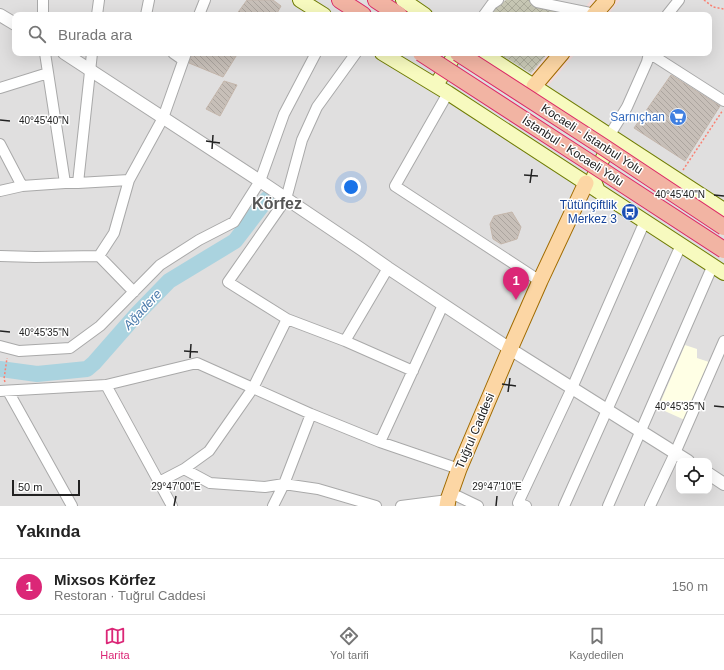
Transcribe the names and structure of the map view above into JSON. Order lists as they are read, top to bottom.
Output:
{
  "streets": {
    "highway": ["Kocaeli - İstanbul Yolu", "İstanbul - Kocaeli Yolu"],
    "main road": ["Tuğrul Caddesi"]
  },
  "districts": ["Körfez"],
  "water": ["Ağadere"],
  "places": {
    "supermarket": ["Sarnıçhan"],
    "bus stop": ["Tütünçiftlik Merkez 3"]
  },
  "scale_bar": "50 m",
  "page": {
    "search": "Burada ara",
    "pins": "1",
    "scale": "50 m",
    "heading": "Yakında",
    "list": [
      {
        "mark": "1",
        "name": "Mixsos Körfez",
        "note": "Restoran · Tuğrul Caddesi",
        "value": "150 m"
      }
    ],
    "nav": ["Harita", "Yol tarifi", "Kaydedilen"]
  },
  "coordinates": [
    "40°45'40\"N",
    "40°45'35\"N",
    "29°47'00\"E",
    "29°47'10\"E"
  ]
}
